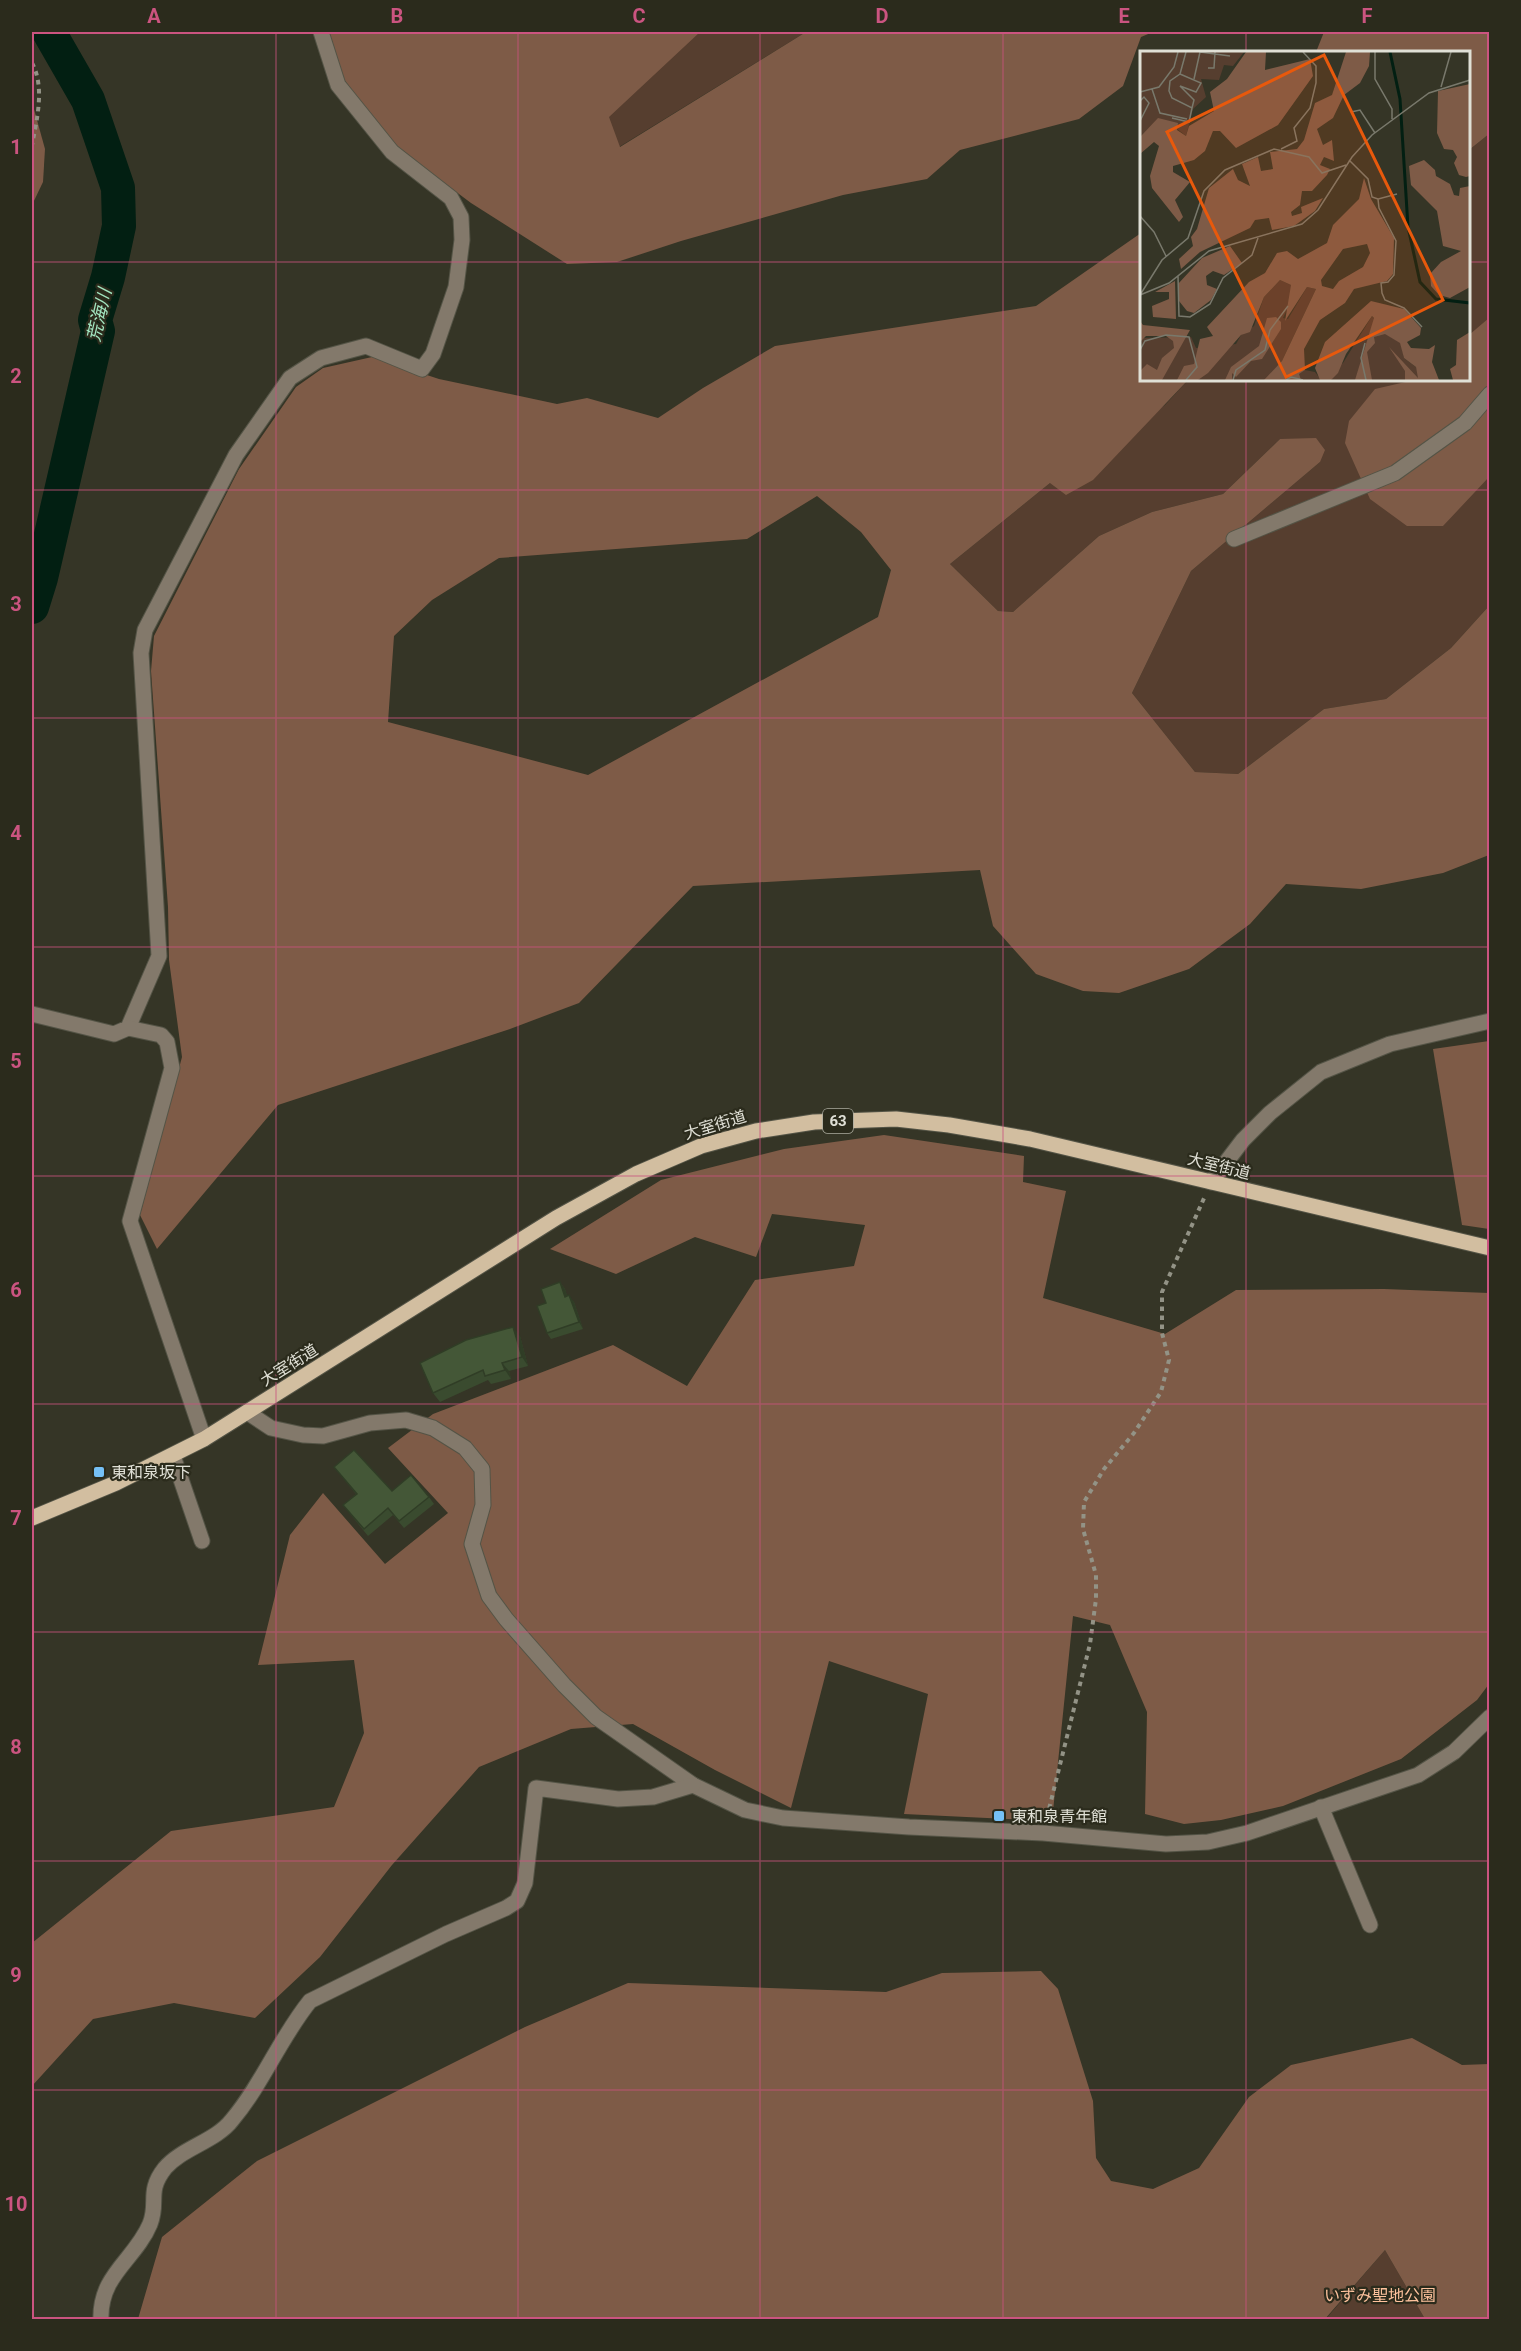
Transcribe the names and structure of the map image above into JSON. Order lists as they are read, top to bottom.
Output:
{
  "streets": {
    "main road": ["63", "大室街道"]
  },
  "water": ["荒海川"],
  "parks": ["いずみ聖地公園"],
  "places": {
    "transit": ["東和泉坂下", "東和泉青年館"]
  },
  "grid": {
    "columns": [
      "A",
      "B",
      "C",
      "D",
      "E",
      "F"
    ],
    "rows": [
      "1",
      "2",
      "3",
      "4",
      "5",
      "6",
      "7",
      "8",
      "9",
      "10"
    ]
  }
}
